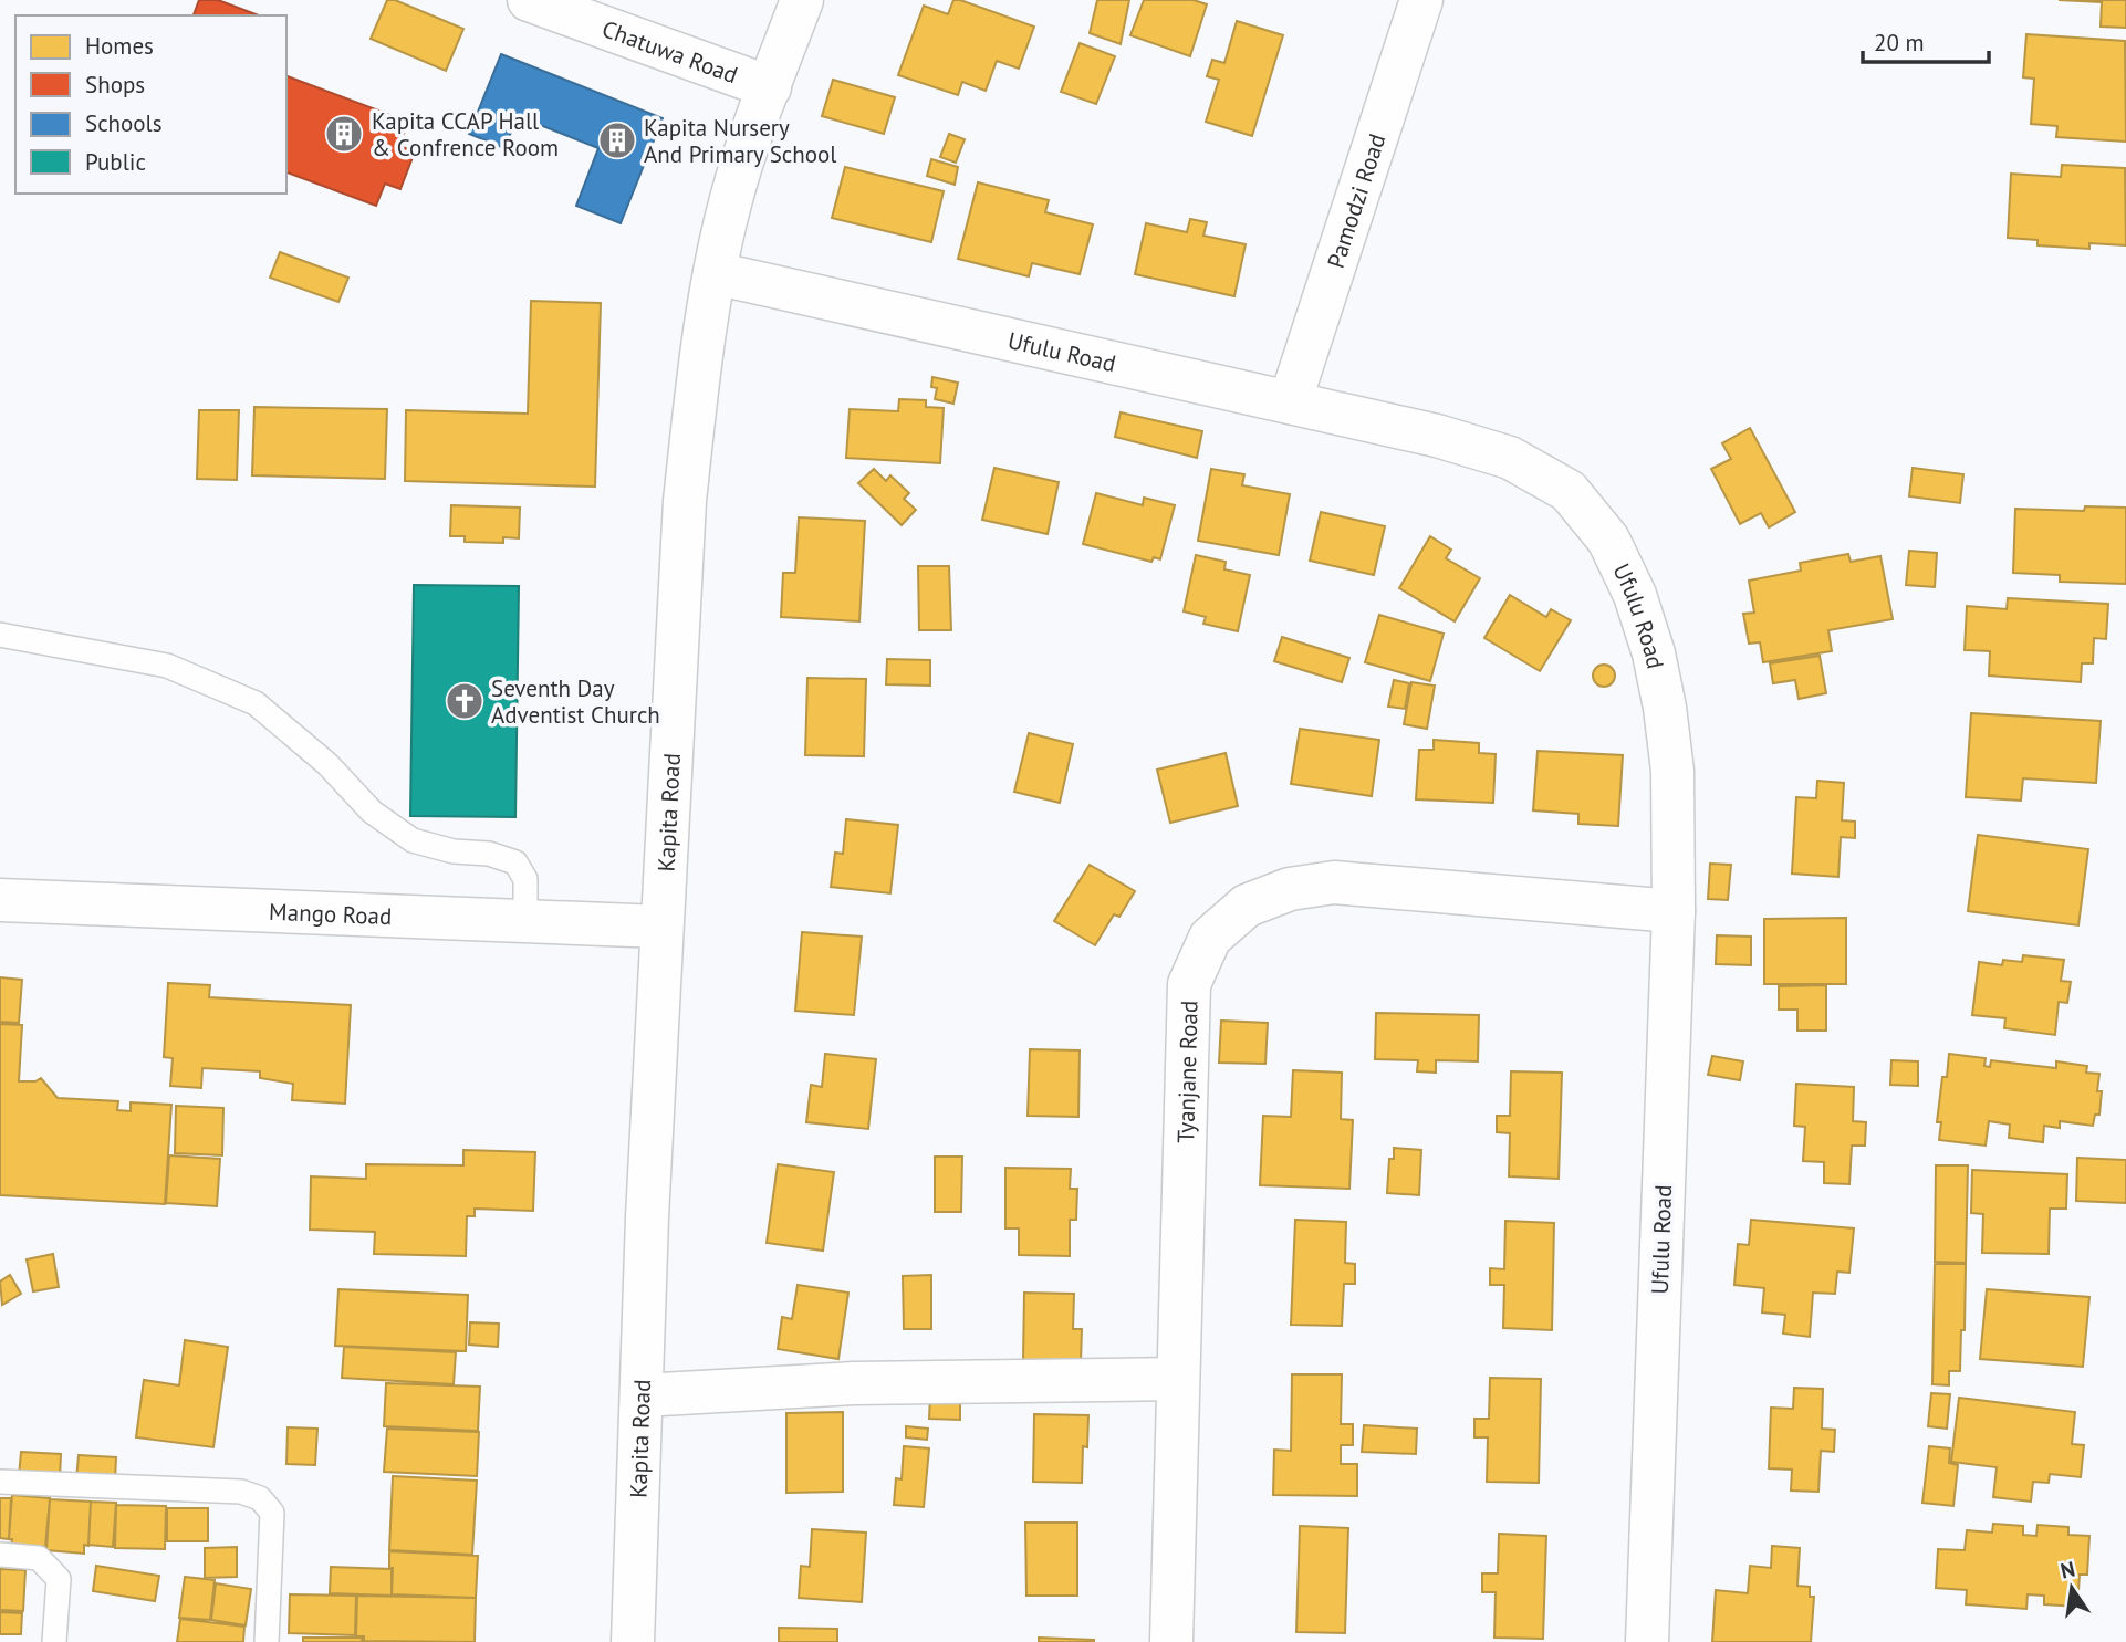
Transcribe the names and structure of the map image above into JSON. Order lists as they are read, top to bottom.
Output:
{
  "streets": {
    "street": [
      "Chatuwa Road",
      "Pamodzi Road",
      "Ufulu Road",
      "Kapita Road",
      "Mango Road",
      "Tyanjane Road"
    ]
  },
  "crossings": [
    ["Chatuwa Road", "Kapita Road"],
    ["Pamodzi Road", "Ufulu Road"],
    ["Ufulu Road", "Kapita Road"],
    ["Ufulu Road", "Tyanjane Road"],
    ["Kapita Road", "Mango Road"]
  ],
  "places": {
    "building": ["Kapita CCAP Hall & Confrence Room", "Kapita Nursery And Primary School"],
    "church": ["Seventh Day Adventist Church"]
  },
  "legend": [
    "Homes",
    "Shops",
    "Schools",
    "Public"
  ],
  "scale_bar": "20 m",
  "north": "top"
}
